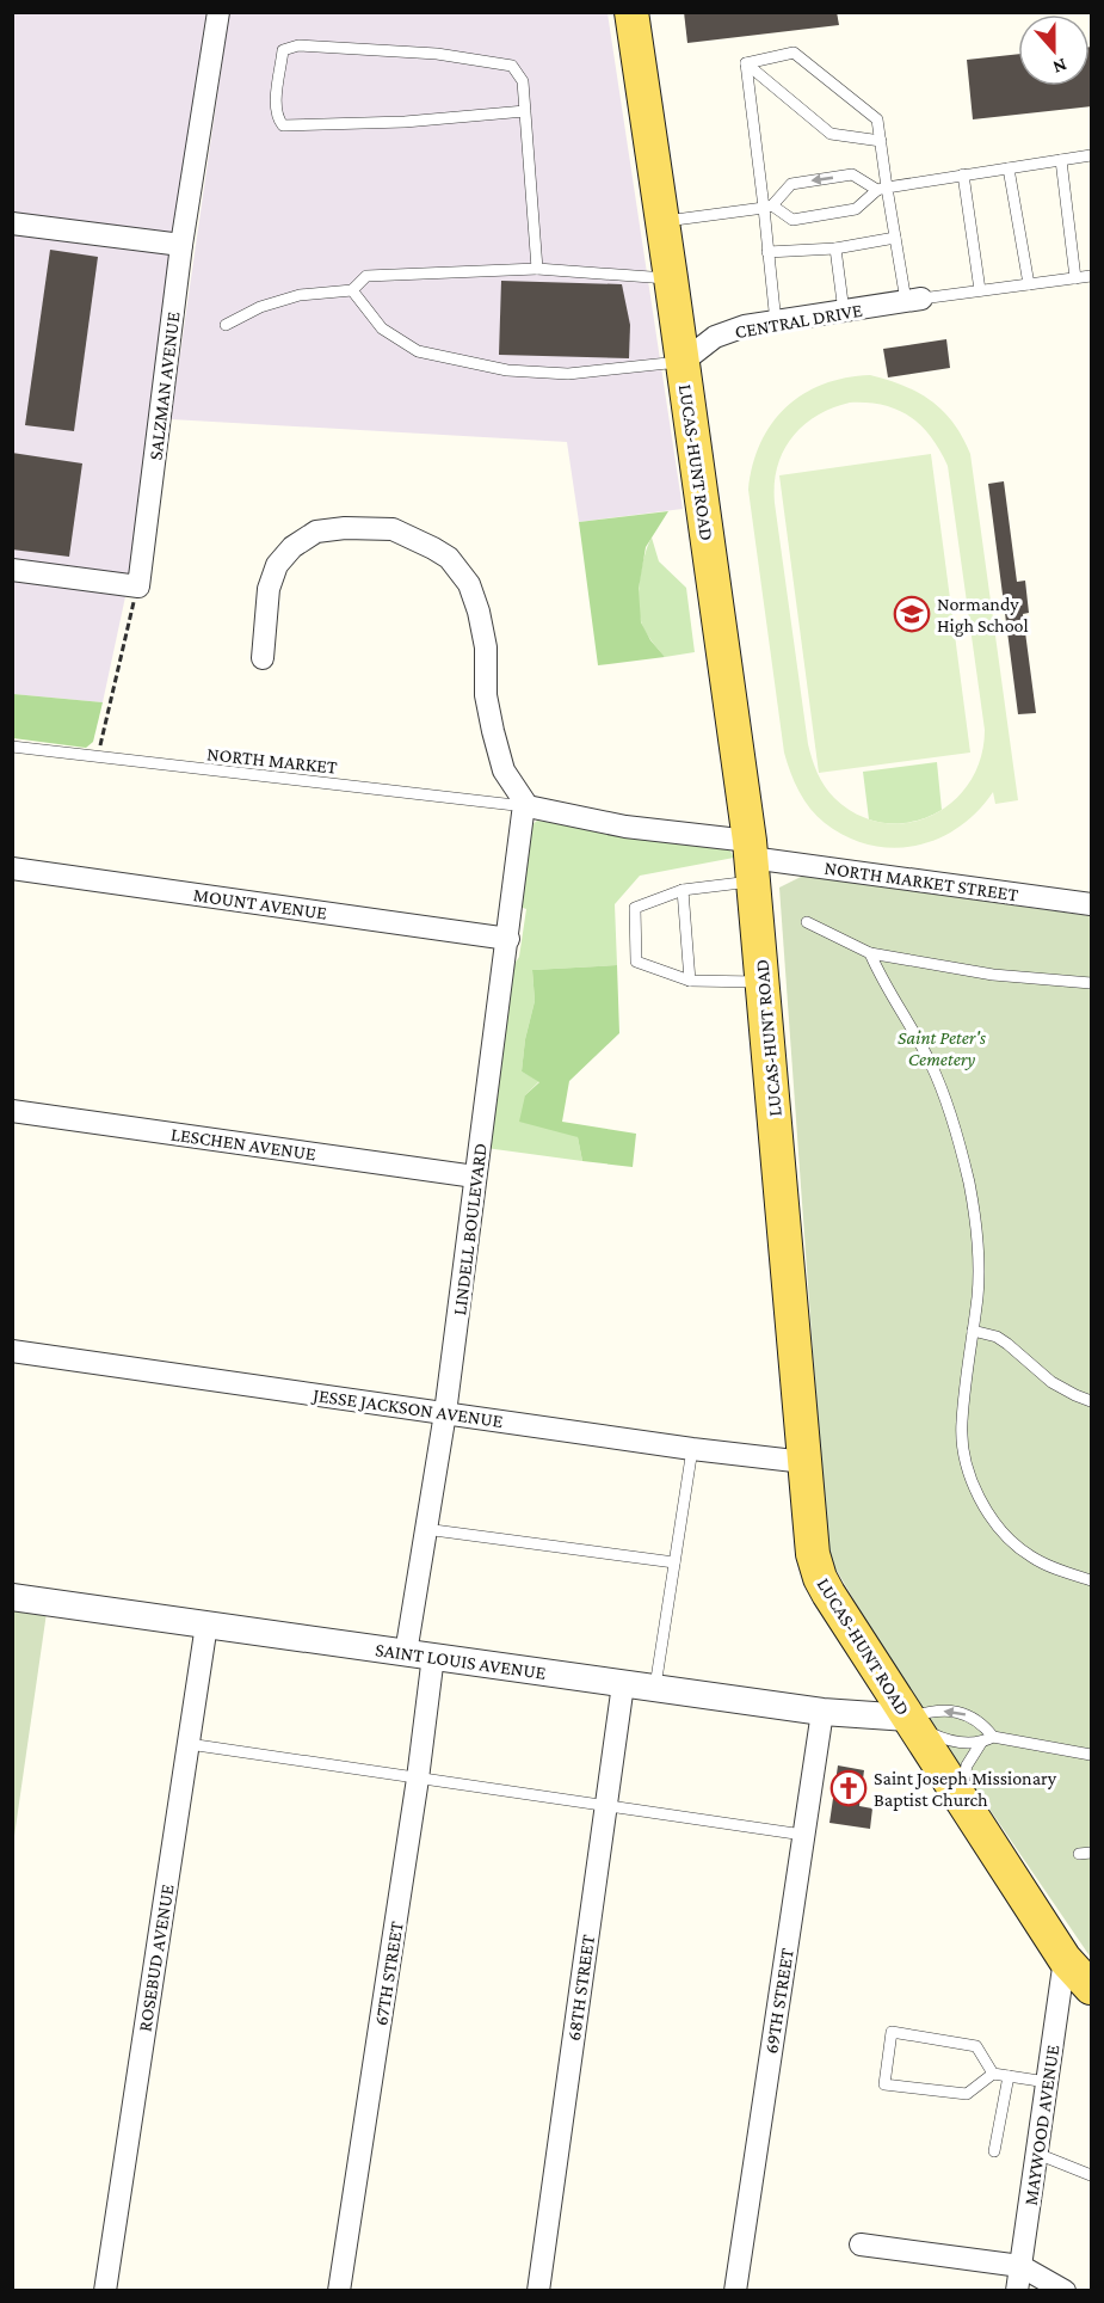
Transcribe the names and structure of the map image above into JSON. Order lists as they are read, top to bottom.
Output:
{
  "streets": {
    "main road": ["LUCAS-HUNT ROAD"],
    "street": [
      "CENTRAL DRIVE",
      "SALZMAN AVENUE",
      "NORTH MARKET STREET",
      "MOUNT AVENUE",
      "LESCHEN AVENUE",
      "LINDELL BOULEVARD",
      "JESSE JACKSON AVENUE",
      "SAINT LOUIS AVENUE",
      "ROSEBUD AVENUE",
      "67TH STREET",
      "68TH STREET",
      "69TH STREET",
      "MAYWOOD AVENUE"
    ],
    "lane": ["NORTH MARKET"]
  },
  "crossings": [
    ["CENTRAL DRIVE", "LUCAS-HUNT ROAD"],
    ["LUCAS-HUNT ROAD", "NORTH MARKET STREET"],
    ["LUCAS-HUNT ROAD", "JESSE JACKSON AVENUE"],
    ["LUCAS-HUNT ROAD", "SAINT LOUIS AVENUE"],
    ["LUCAS-HUNT ROAD", "MAYWOOD AVENUE"],
    ["NORTH MARKET", "NORTH MARKET STREET"],
    ["NORTH MARKET", "LINDELL BOULEVARD"],
    ["NORTH MARKET STREET", "LINDELL BOULEVARD"],
    ["MOUNT AVENUE", "LINDELL BOULEVARD"],
    ["LESCHEN AVENUE", "LINDELL BOULEVARD"],
    ["LINDELL BOULEVARD", "JESSE JACKSON AVENUE"],
    ["LINDELL BOULEVARD", "SAINT LOUIS AVENUE"],
    ["SAINT LOUIS AVENUE", "ROSEBUD AVENUE"],
    ["SAINT LOUIS AVENUE", "67TH STREET"],
    ["SAINT LOUIS AVENUE", "68TH STREET"],
    ["SAINT LOUIS AVENUE", "69TH STREET"]
  ],
  "parks": ["Saint Peter's Cemetery"],
  "places": {
    "school or university": ["Normandy High School"],
    "church": ["Saint Joseph Missionary Baptist Church"]
  },
  "north": "bottom"
}
